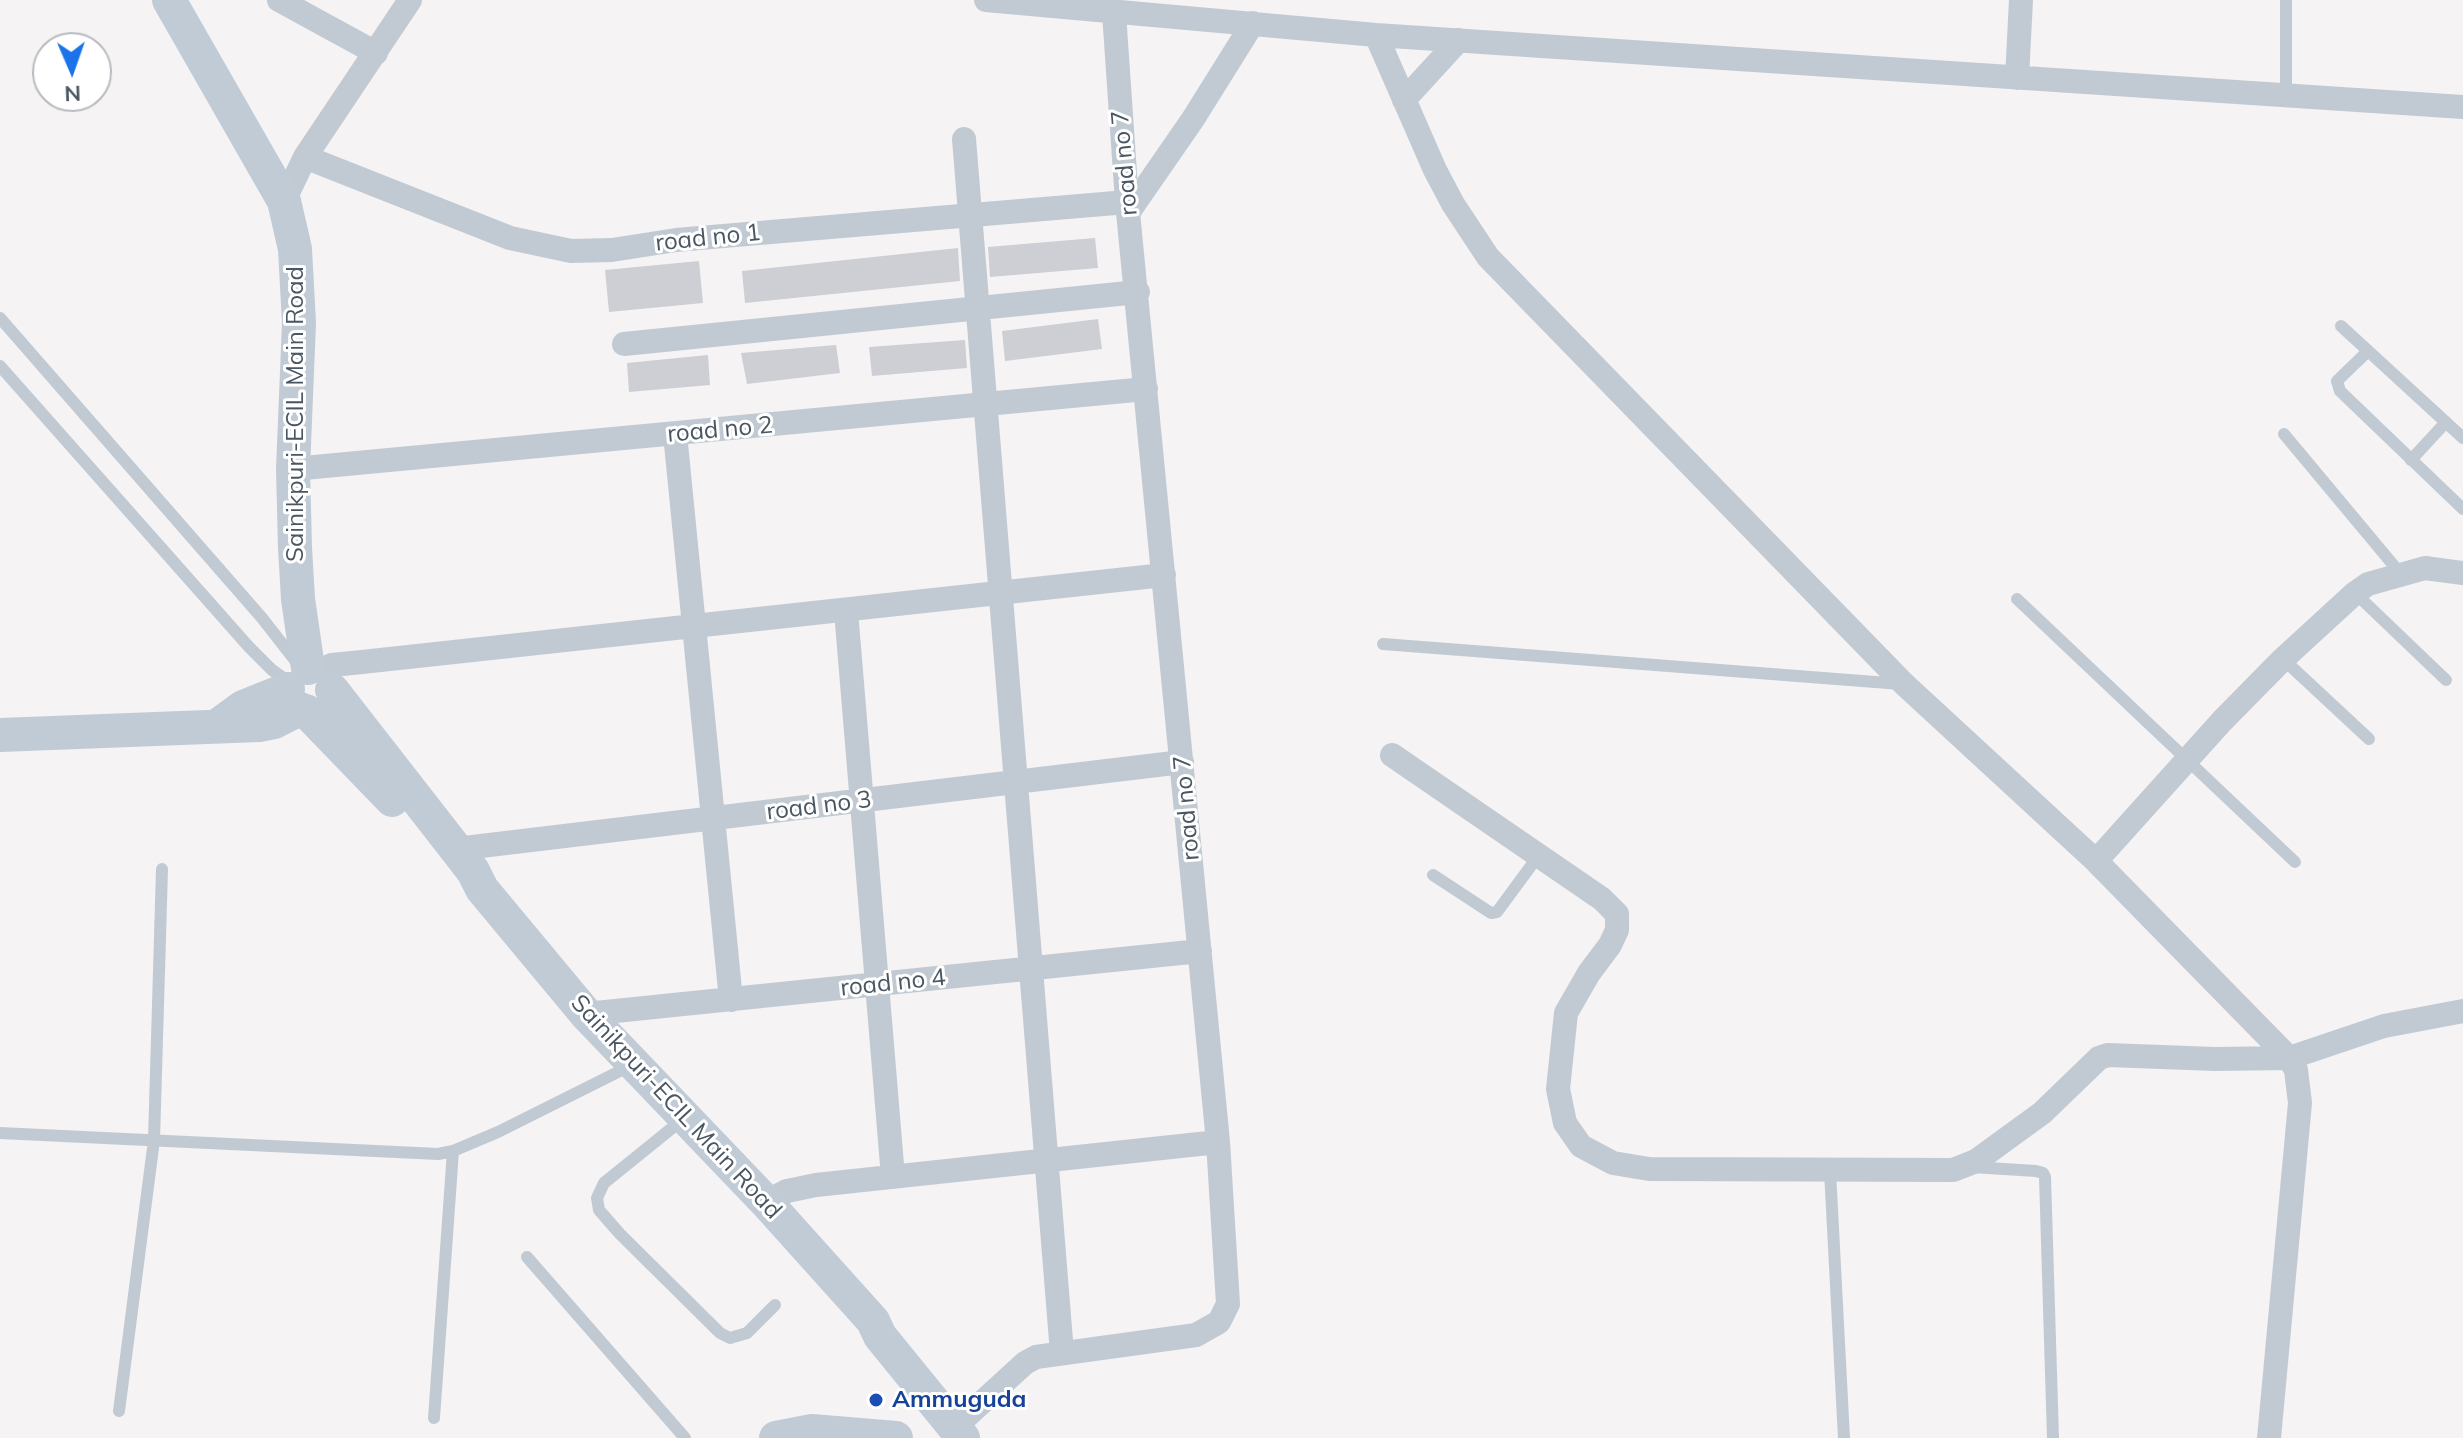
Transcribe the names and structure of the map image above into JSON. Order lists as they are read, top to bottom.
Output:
{
  "streets": {
    "main road": ["Sainikpuri-ECIL Main Road"],
    "street": [
      "road no 7",
      "road no 1",
      "road no 2",
      "road no 3",
      "road no 4"
    ]
  },
  "crossings": [
    ["road no 7", "road no 1"],
    ["road no 7", "Sainikpuri-ECIL Main Road"],
    ["road no 7", "road no 2"],
    ["road no 7", "road no 3"],
    ["road no 7", "road no 4"],
    ["Sainikpuri-ECIL Main Road", "road no 2"],
    ["Sainikpuri-ECIL Main Road", "road no 3"],
    ["Sainikpuri-ECIL Main Road", "road no 4"]
  ],
  "places": ["Ammuguda"],
  "north": "bottom"
}
